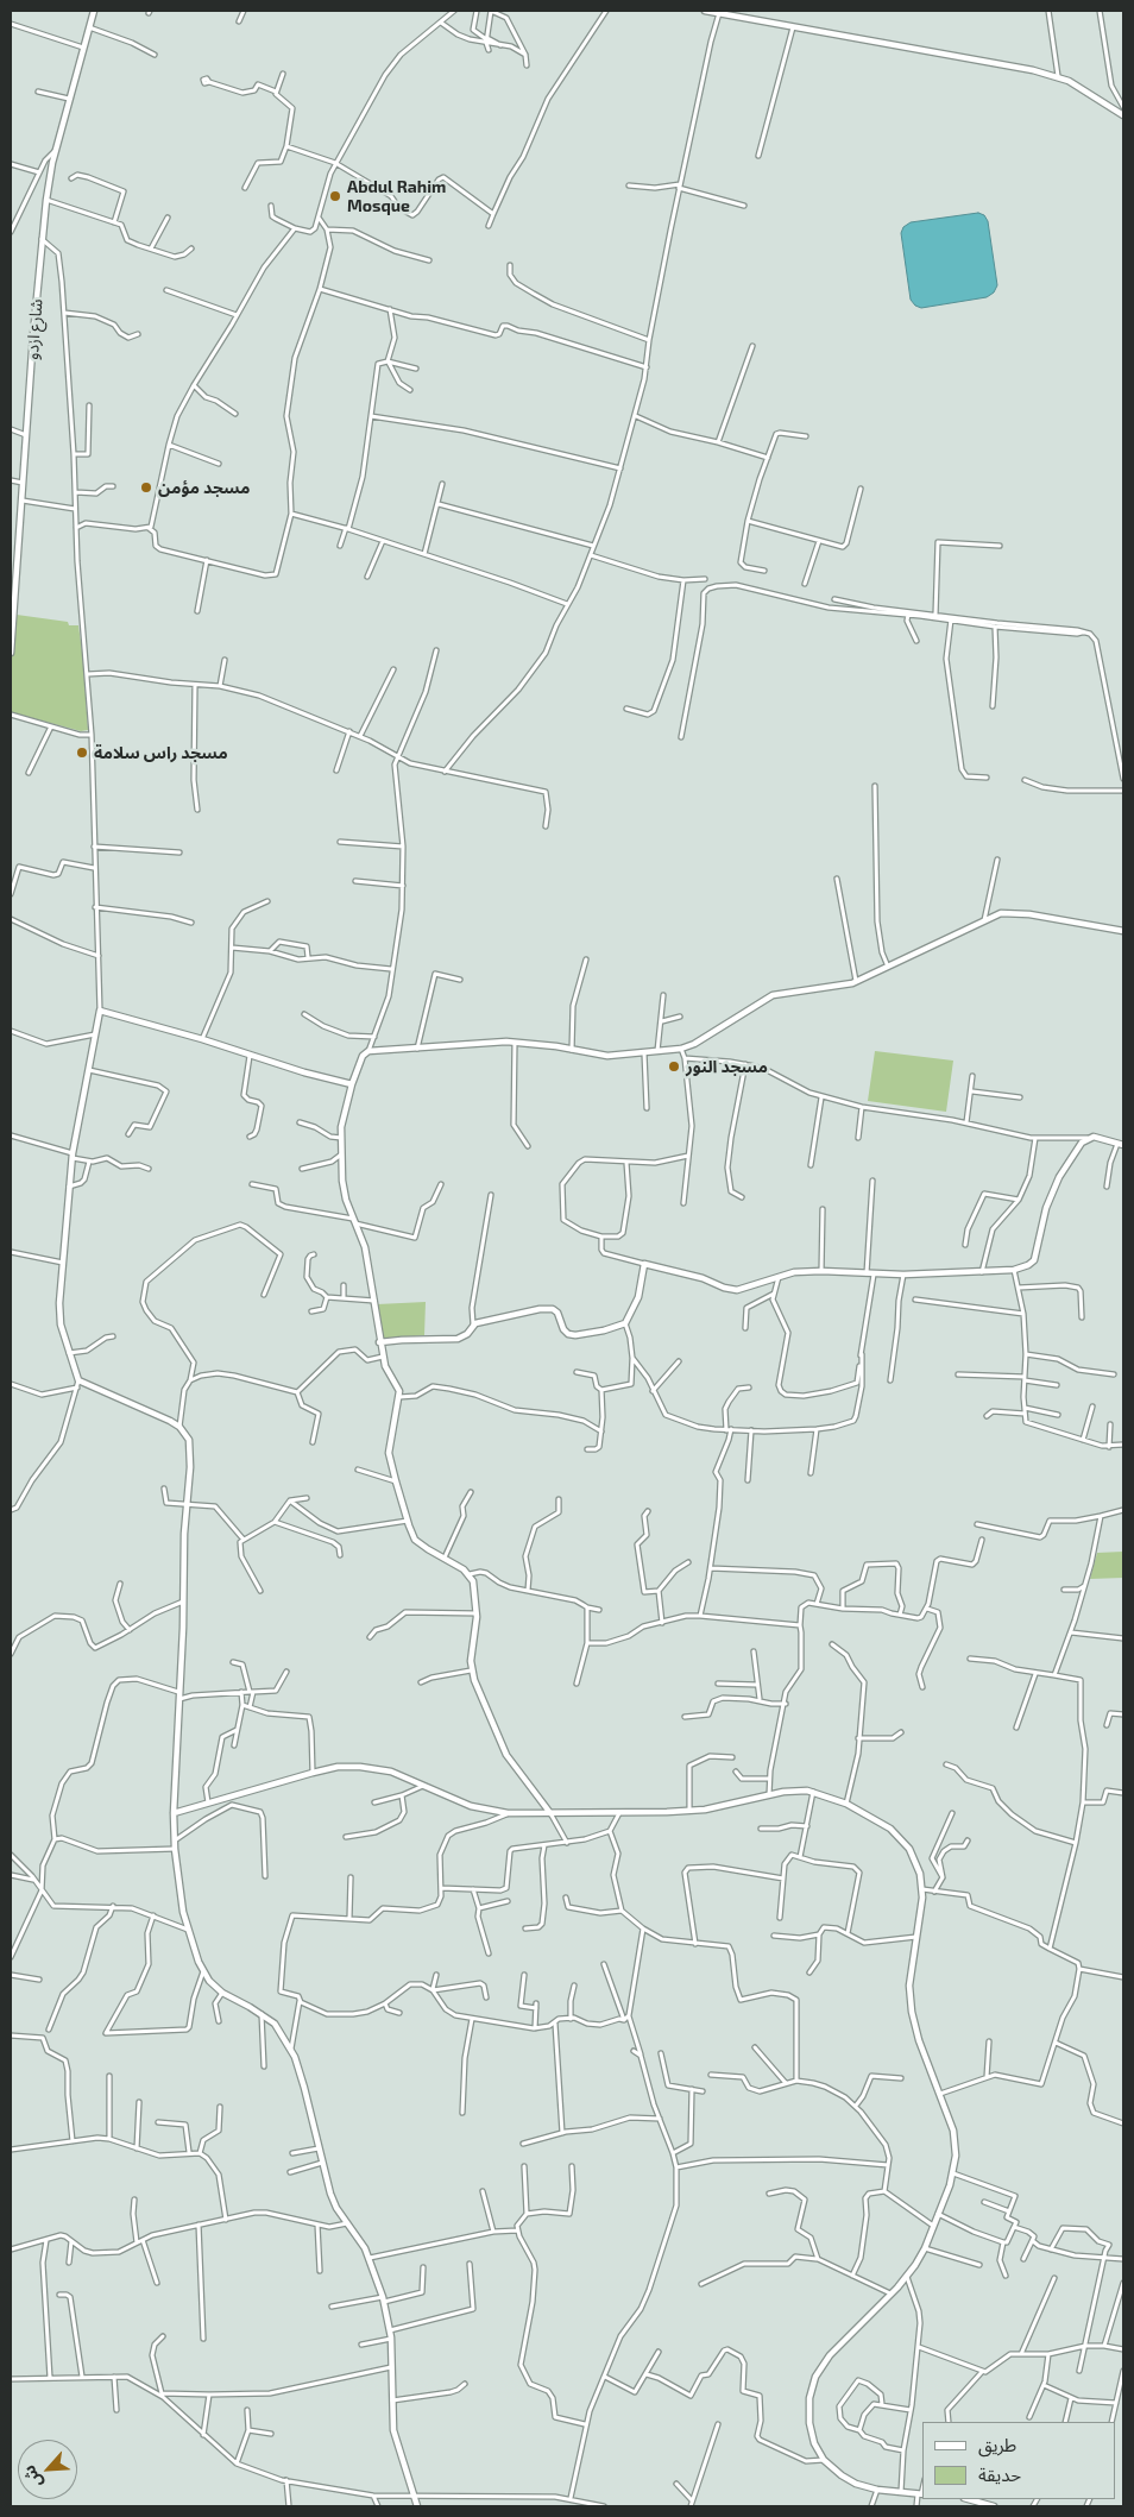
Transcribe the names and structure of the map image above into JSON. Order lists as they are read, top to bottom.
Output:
{
  "streets": {
    "street": ["شارع ازدو"]
  },
  "places": [
    "Abdul Rahim Mosque",
    "مسجد مؤمن",
    "مسجد راس سلامة",
    "مسجد النور"
  ],
  "legend": ["طريق", "حديقة"],
  "north": "bottom left"
}
